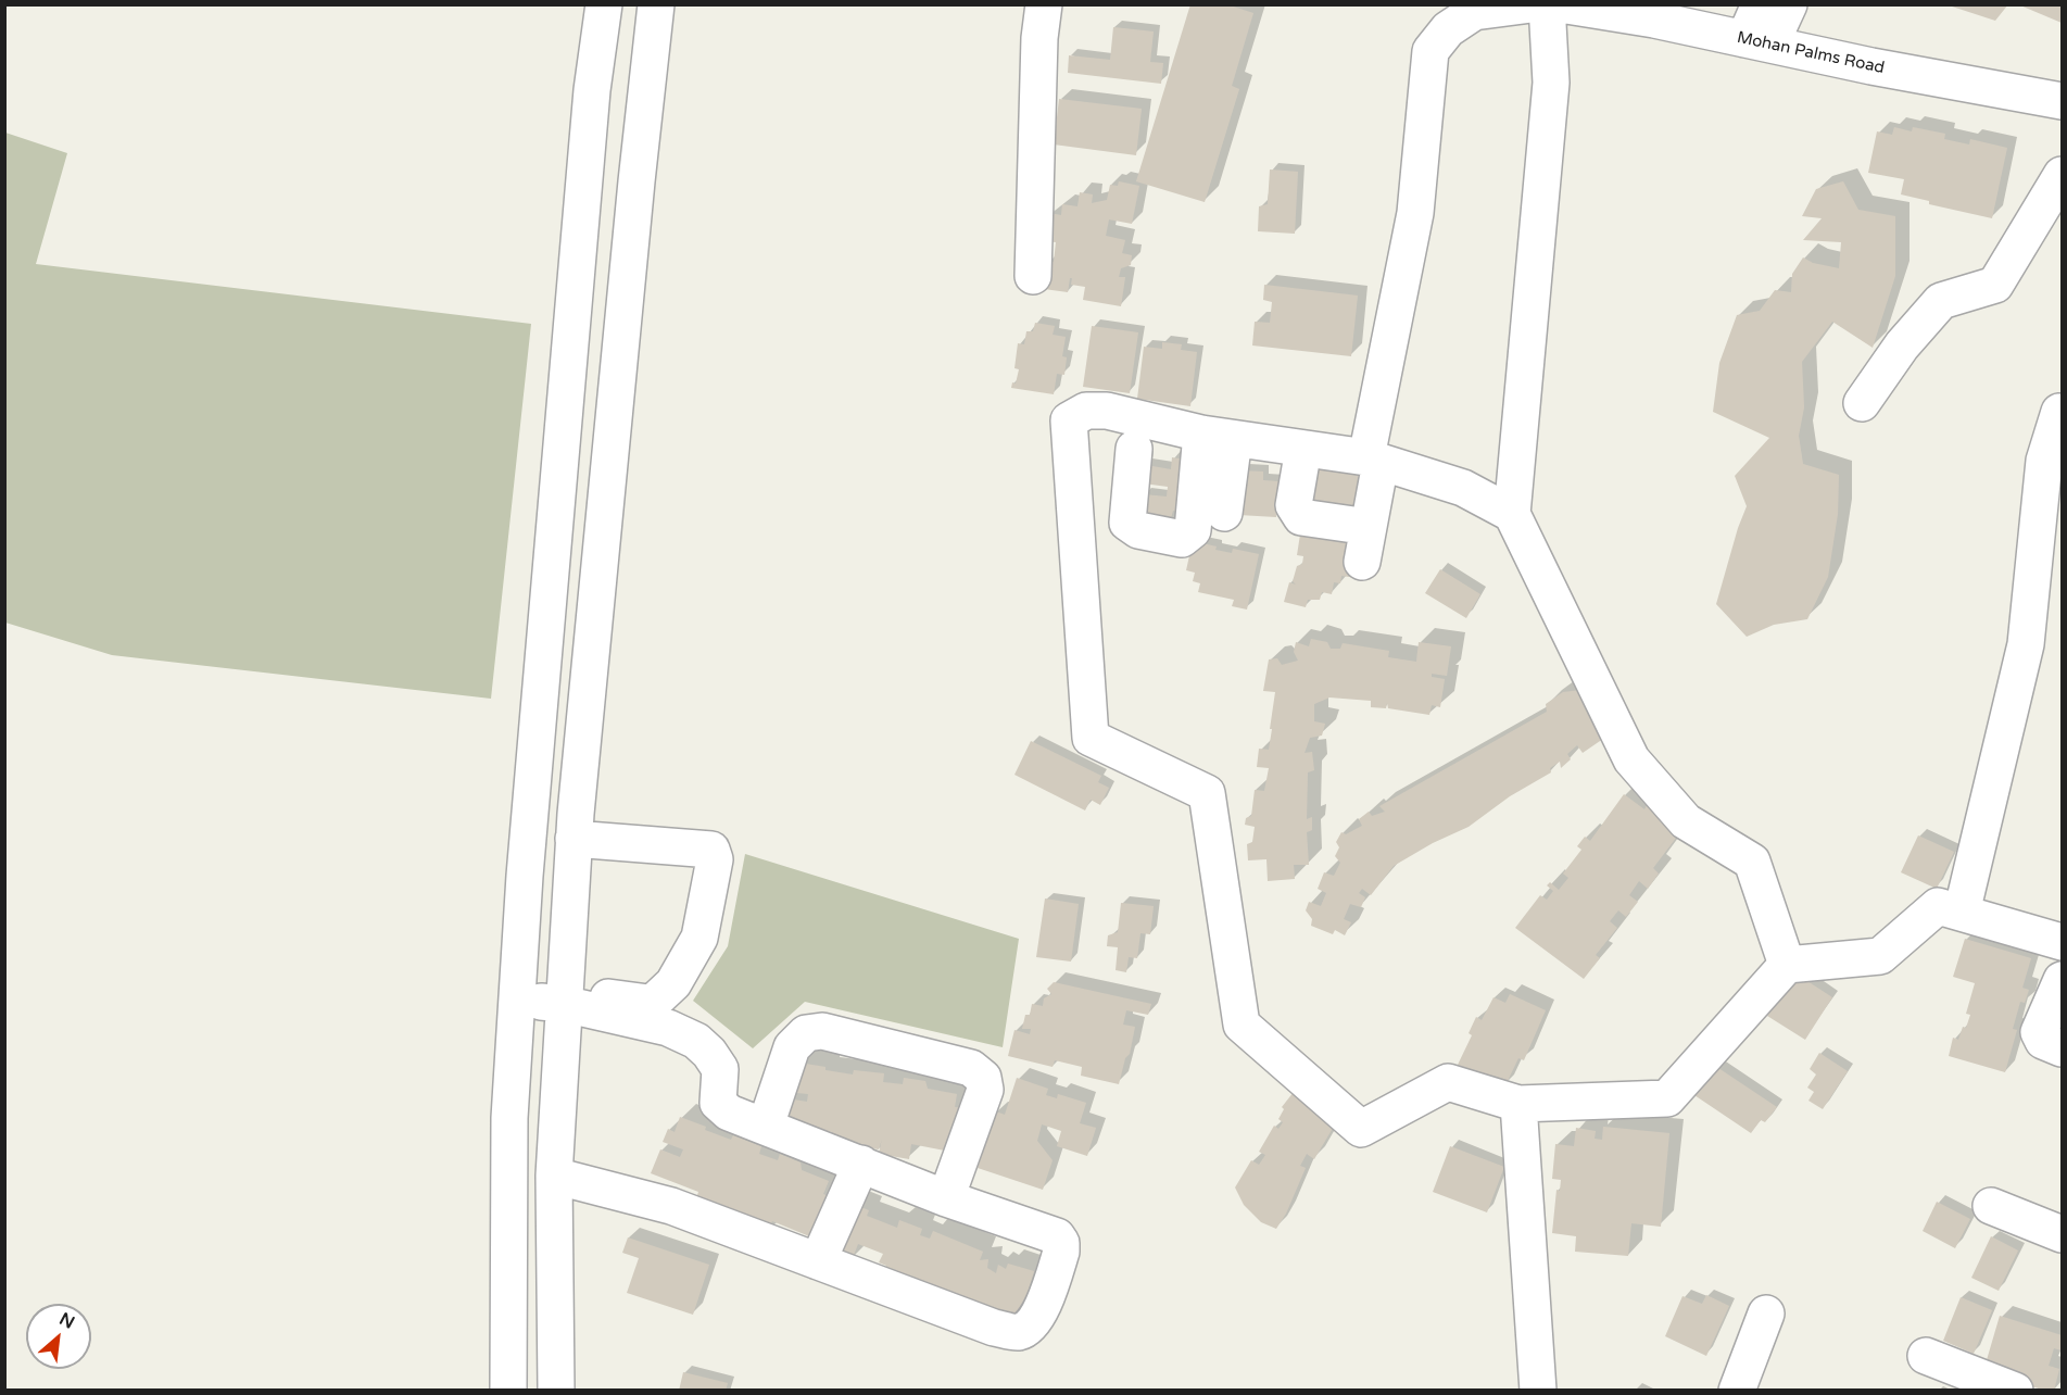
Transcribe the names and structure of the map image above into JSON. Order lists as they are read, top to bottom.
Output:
{
  "streets": {
    "street": ["Mohan Palms Road"]
  },
  "north": "top right"
}
